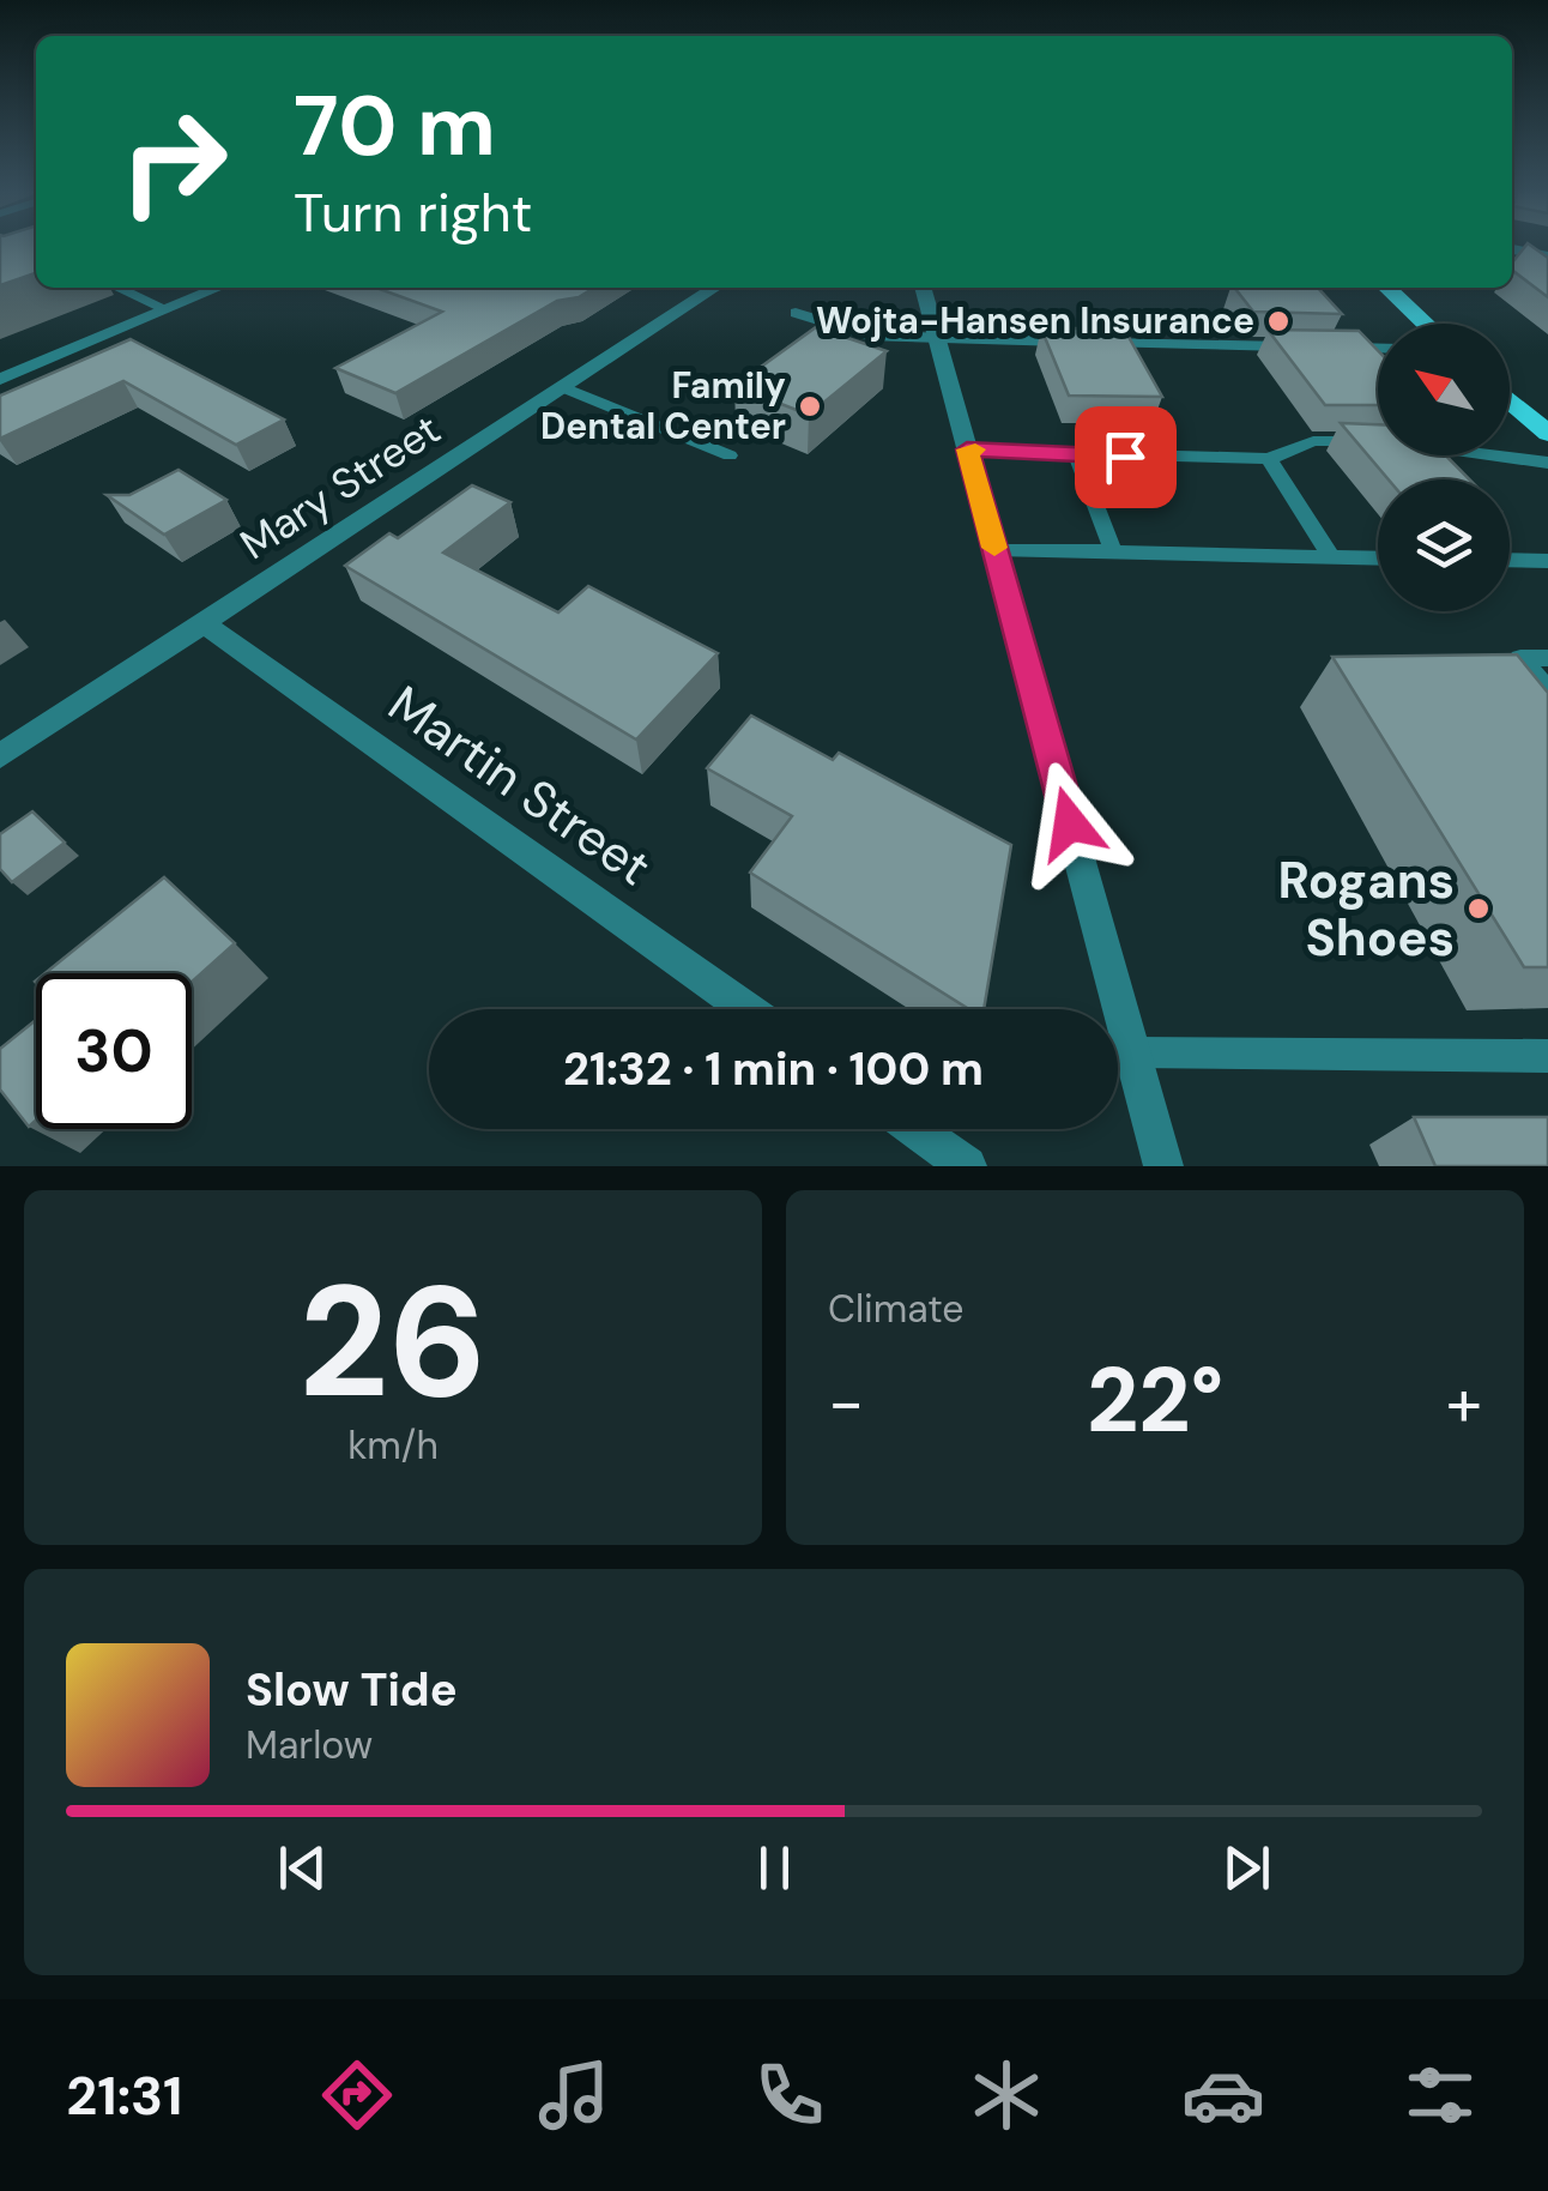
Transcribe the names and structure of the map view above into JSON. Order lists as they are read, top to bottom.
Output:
{
  "streets": {
    "street": ["Mary Street", "Martin Street"]
  },
  "crossings": [
    ["Mary Street", "Martin Street"]
  ],
  "places": ["Wojta-Hansen Insurance", "Family Dental Center", "Rogans Shoes"],
  "north": "top left",
  "page": {
    "turn": ["70 m", "Turn right"],
    "limit": "30",
    "trip": "21:32 · 1 min · 100 m",
    "tile": [
      ["26", "km/h"],
      "Climate"
    ],
    "heat": ["−", "22°", "+"],
    "song": ["Slow Tide", "Marlow"],
    "tabs": "21:31"
  }
}
